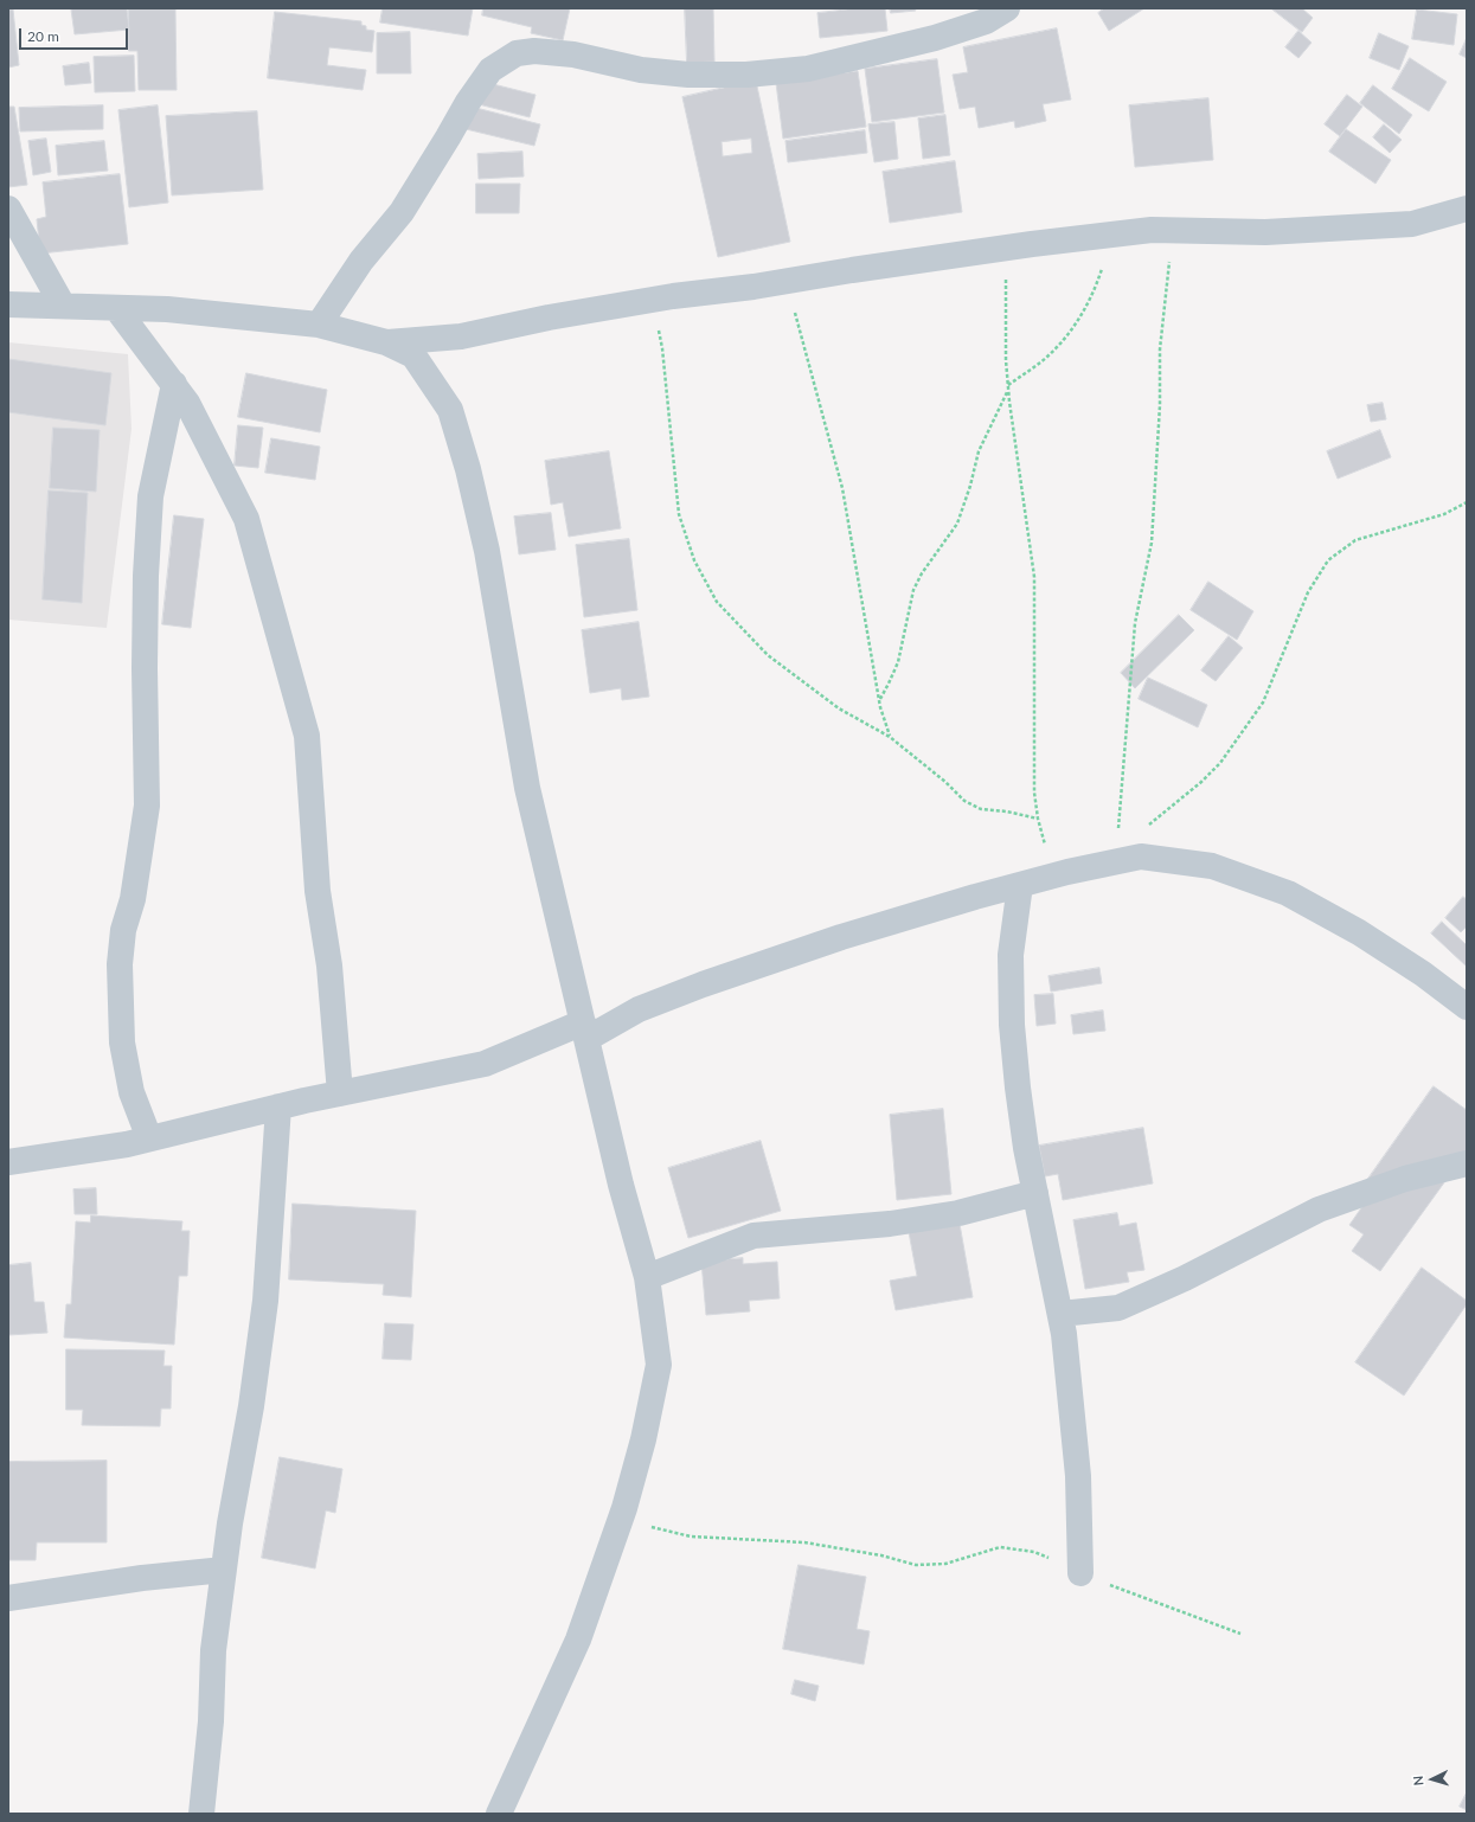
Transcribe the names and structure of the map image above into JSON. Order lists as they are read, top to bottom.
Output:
{
  "scale_bar": "20 m",
  "north": "left"
}
